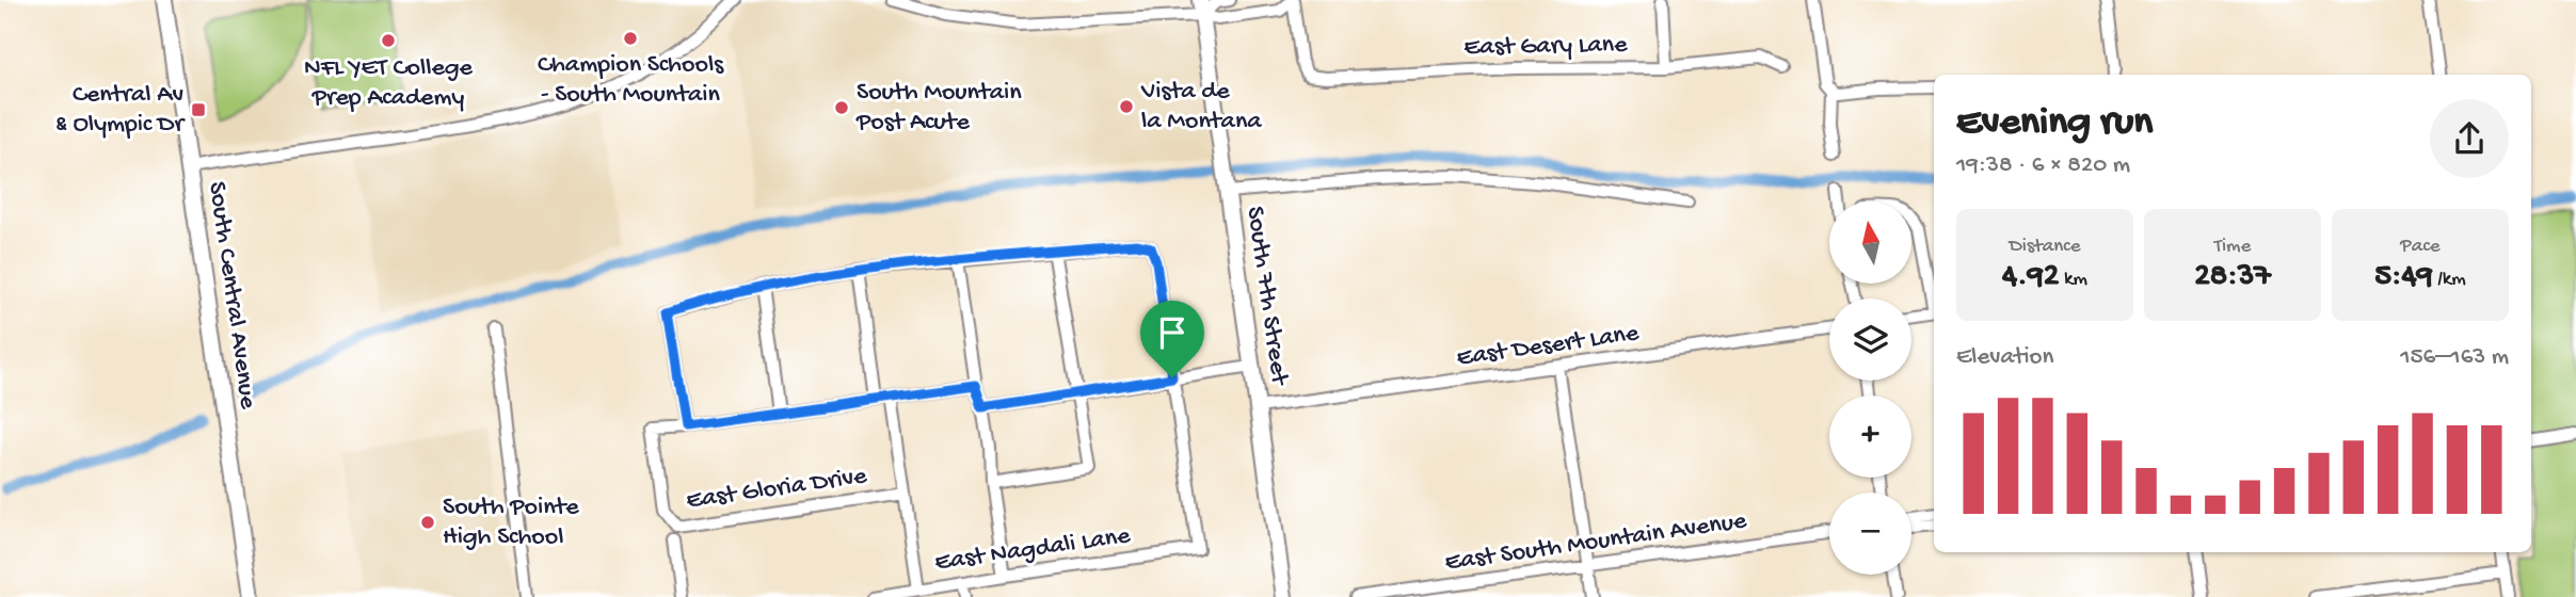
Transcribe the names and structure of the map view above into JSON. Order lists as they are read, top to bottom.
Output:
{
  "streets": {
    "main road": ["South Central Avenue", "South 7th Street"],
    "street": [
      "East Gary Lane",
      "East Desert Lane",
      "East Gloria Drive",
      "East South Mountain Avenue",
      "East Nagdali Lane"
    ]
  },
  "crossings": [
    ["South 7th Street", "East Desert Lane"]
  ],
  "places": {
    "other": [
      "Champion Schools - South Mountain",
      "NFL YET College Prep Academy",
      "Vista de la Montana",
      "South Mountain Post Acute",
      "South Pointe High School"
    ],
    "transit": ["Central Av & Olympic Dr"]
  },
  "north": "top",
  "page": {
    "heading": ["Evening run", "19:38 · 6 × 820 m"],
    "map_buttons": ["+", "−"],
    "stats": [
      ["Distance", "4.92 km"],
      ["Time", "28:37"],
      ["Pace", "5:49 /km"]
    ],
    "chart": ["Elevation", "156–163 m"]
  }
}
